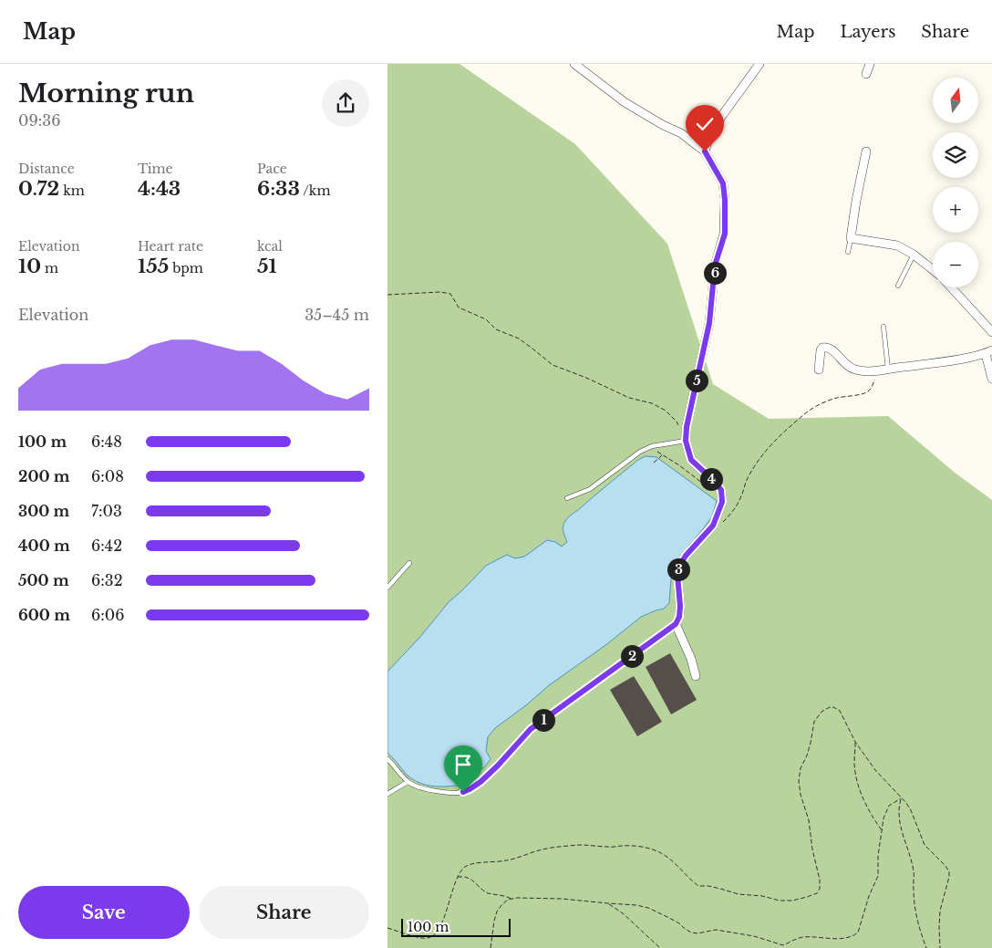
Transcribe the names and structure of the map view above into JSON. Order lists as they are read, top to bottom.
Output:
{
  "scale_bar": "100 m",
  "north": "top",
  "page": {
    "header": "Map",
    "nav": ["Map", "Layers", "Share"],
    "heading": ["Morning run", "09:36"],
    "map_buttons": ["+", "−"],
    "stats": [
      ["Distance", "0.72 km"],
      ["Time", "4:43"],
      ["Pace", "6:33 /km"],
      ["Elevation", "10 m"],
      ["Heart rate", "155 bpm"],
      ["kcal", "51"]
    ],
    "pins": [
      "6",
      "5",
      "4",
      "3",
      "2",
      "1"
    ],
    "chart": ["Elevation", "35–45 m"],
    "list": [
      {
        "name": "100 m",
        "note": "6:48"
      },
      {
        "name": "200 m",
        "note": "6:08"
      },
      {
        "name": "300 m",
        "note": "7:03"
      },
      {
        "name": "400 m",
        "note": "6:42"
      },
      {
        "name": "500 m",
        "note": "6:32"
      },
      {
        "name": "600 m",
        "note": "6:06"
      }
    ],
    "buttons": ["Save", "Share"],
    "scale": "100 m"
  }
}
